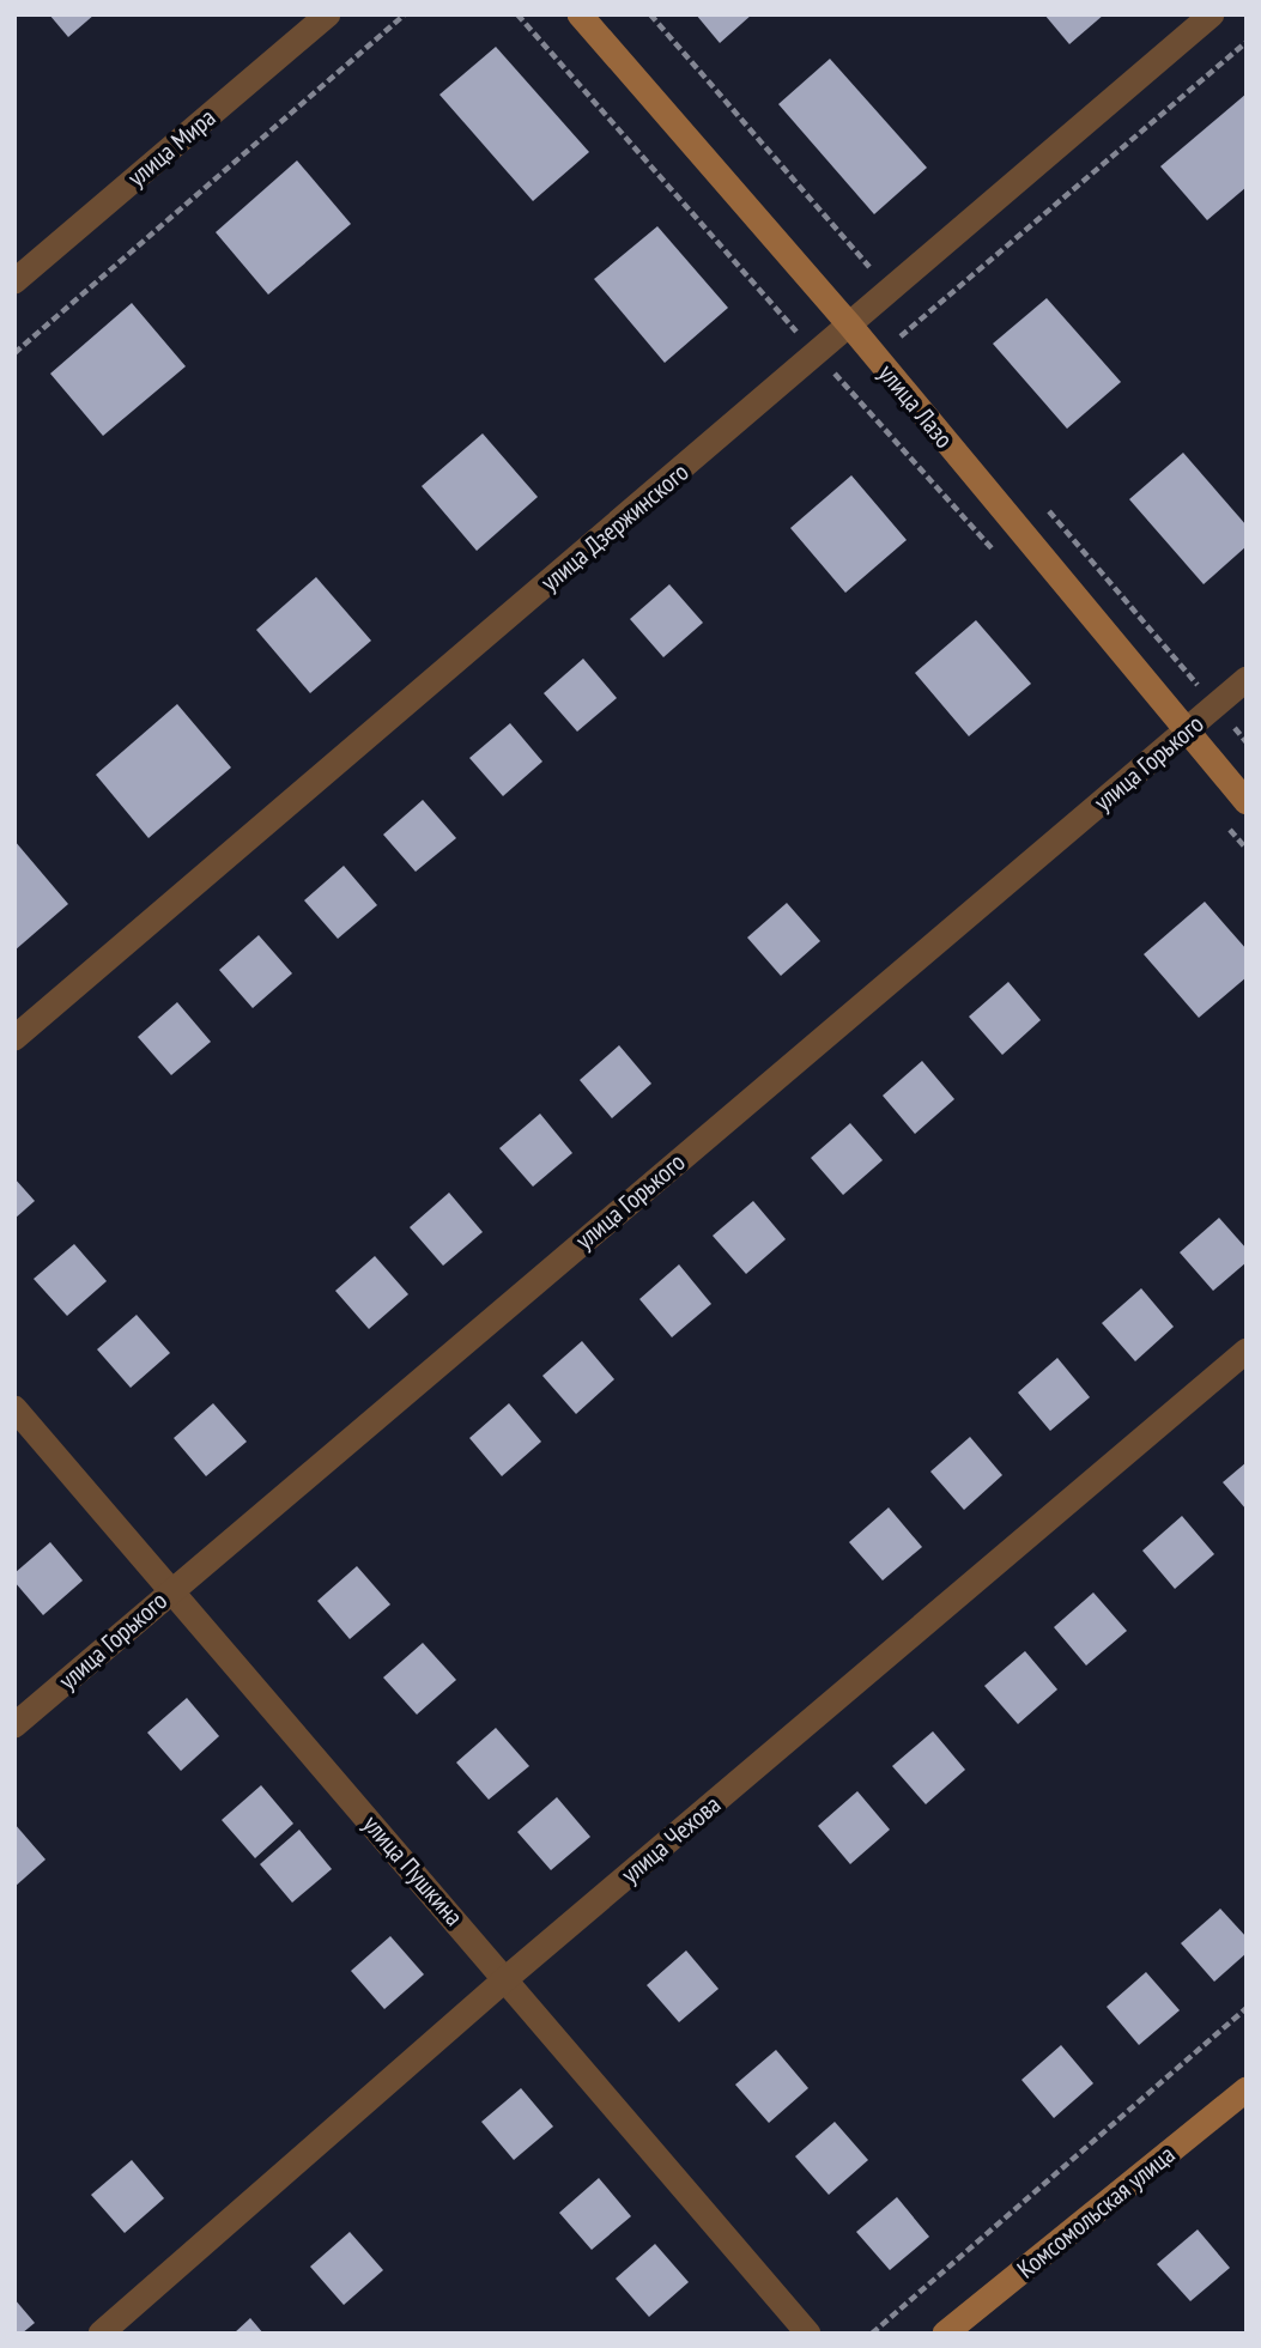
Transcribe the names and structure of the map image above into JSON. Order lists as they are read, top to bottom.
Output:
{
  "streets": {
    "street": [
      "улица Мира",
      "улица Лазо",
      "улица Дзержинского",
      "улица Горького",
      "улица Чехова",
      "улица Пушкина",
      "Комсомольская улица"
    ]
  },
  "crossings": [
    ["улица Лазо", "улица Дзержинского"],
    ["улица Лазо", "улица Горького"],
    ["улица Горького", "улица Пушкина"],
    ["улица Чехова", "улица Пушкина"]
  ]
}
